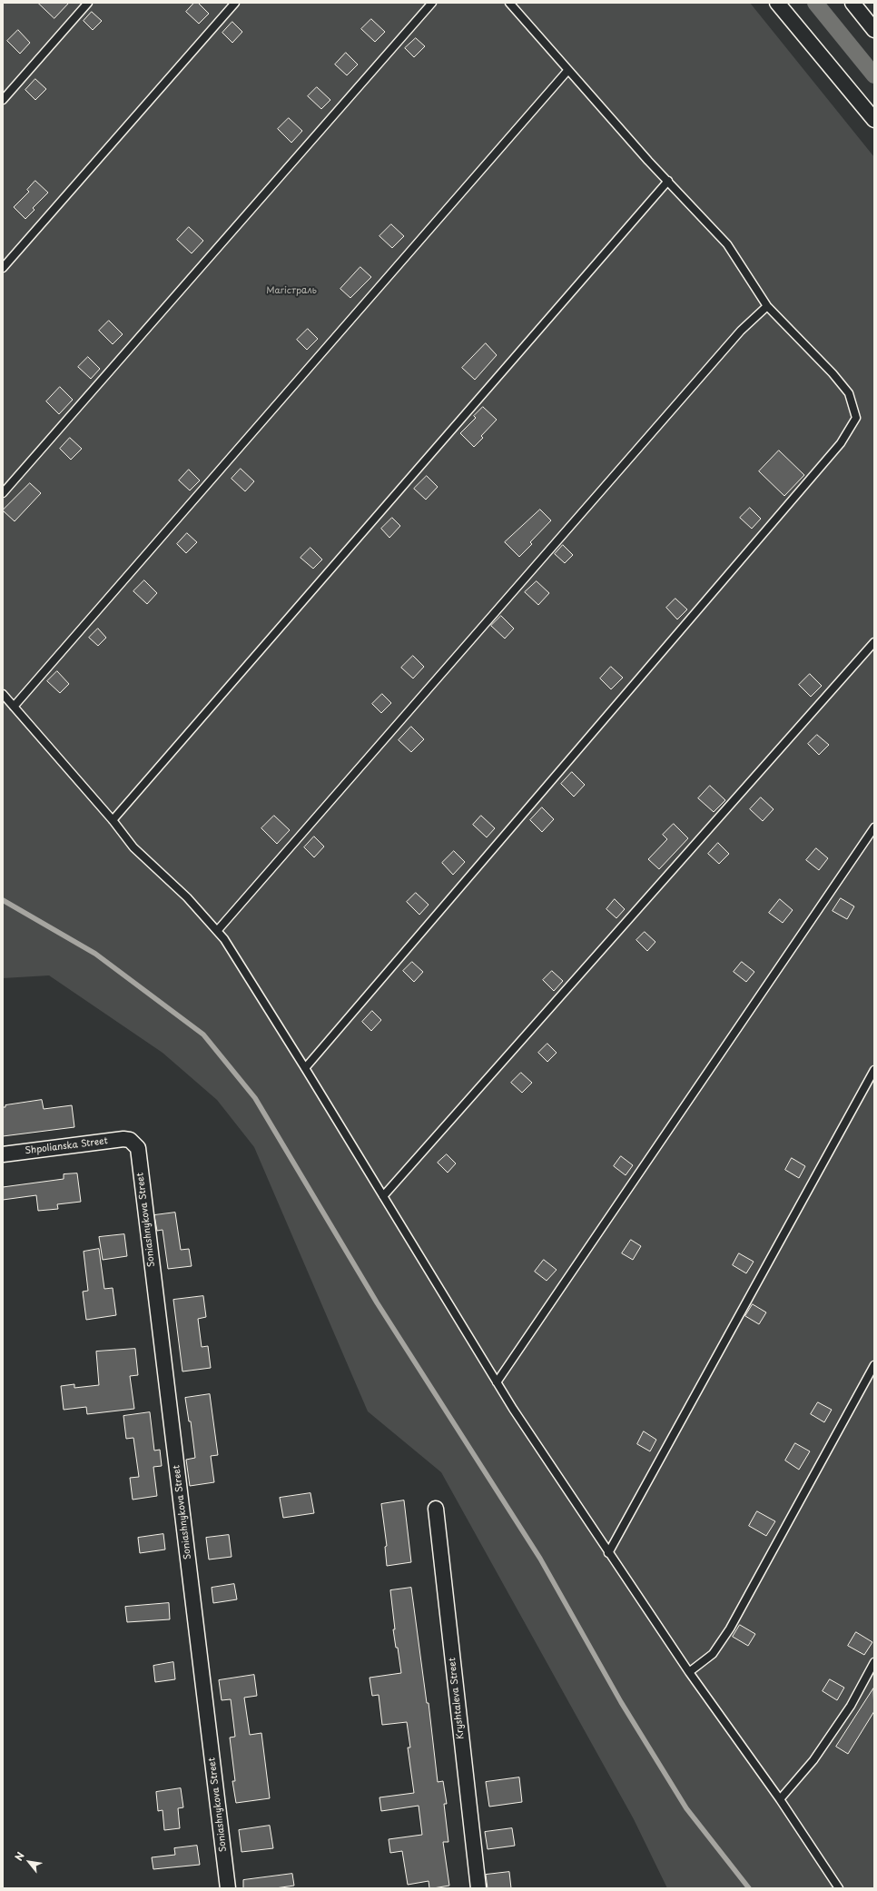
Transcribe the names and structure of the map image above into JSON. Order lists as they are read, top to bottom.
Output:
{
  "streets": {
    "street": ["Shpolianska Street", "Soniashnykova Street", "Kryshtaleva Street"]
  },
  "crossings": [
    ["Shpolianska Street", "Soniashnykova Street"]
  ],
  "parks": ["Магістраль"],
  "north": "top left"
}
